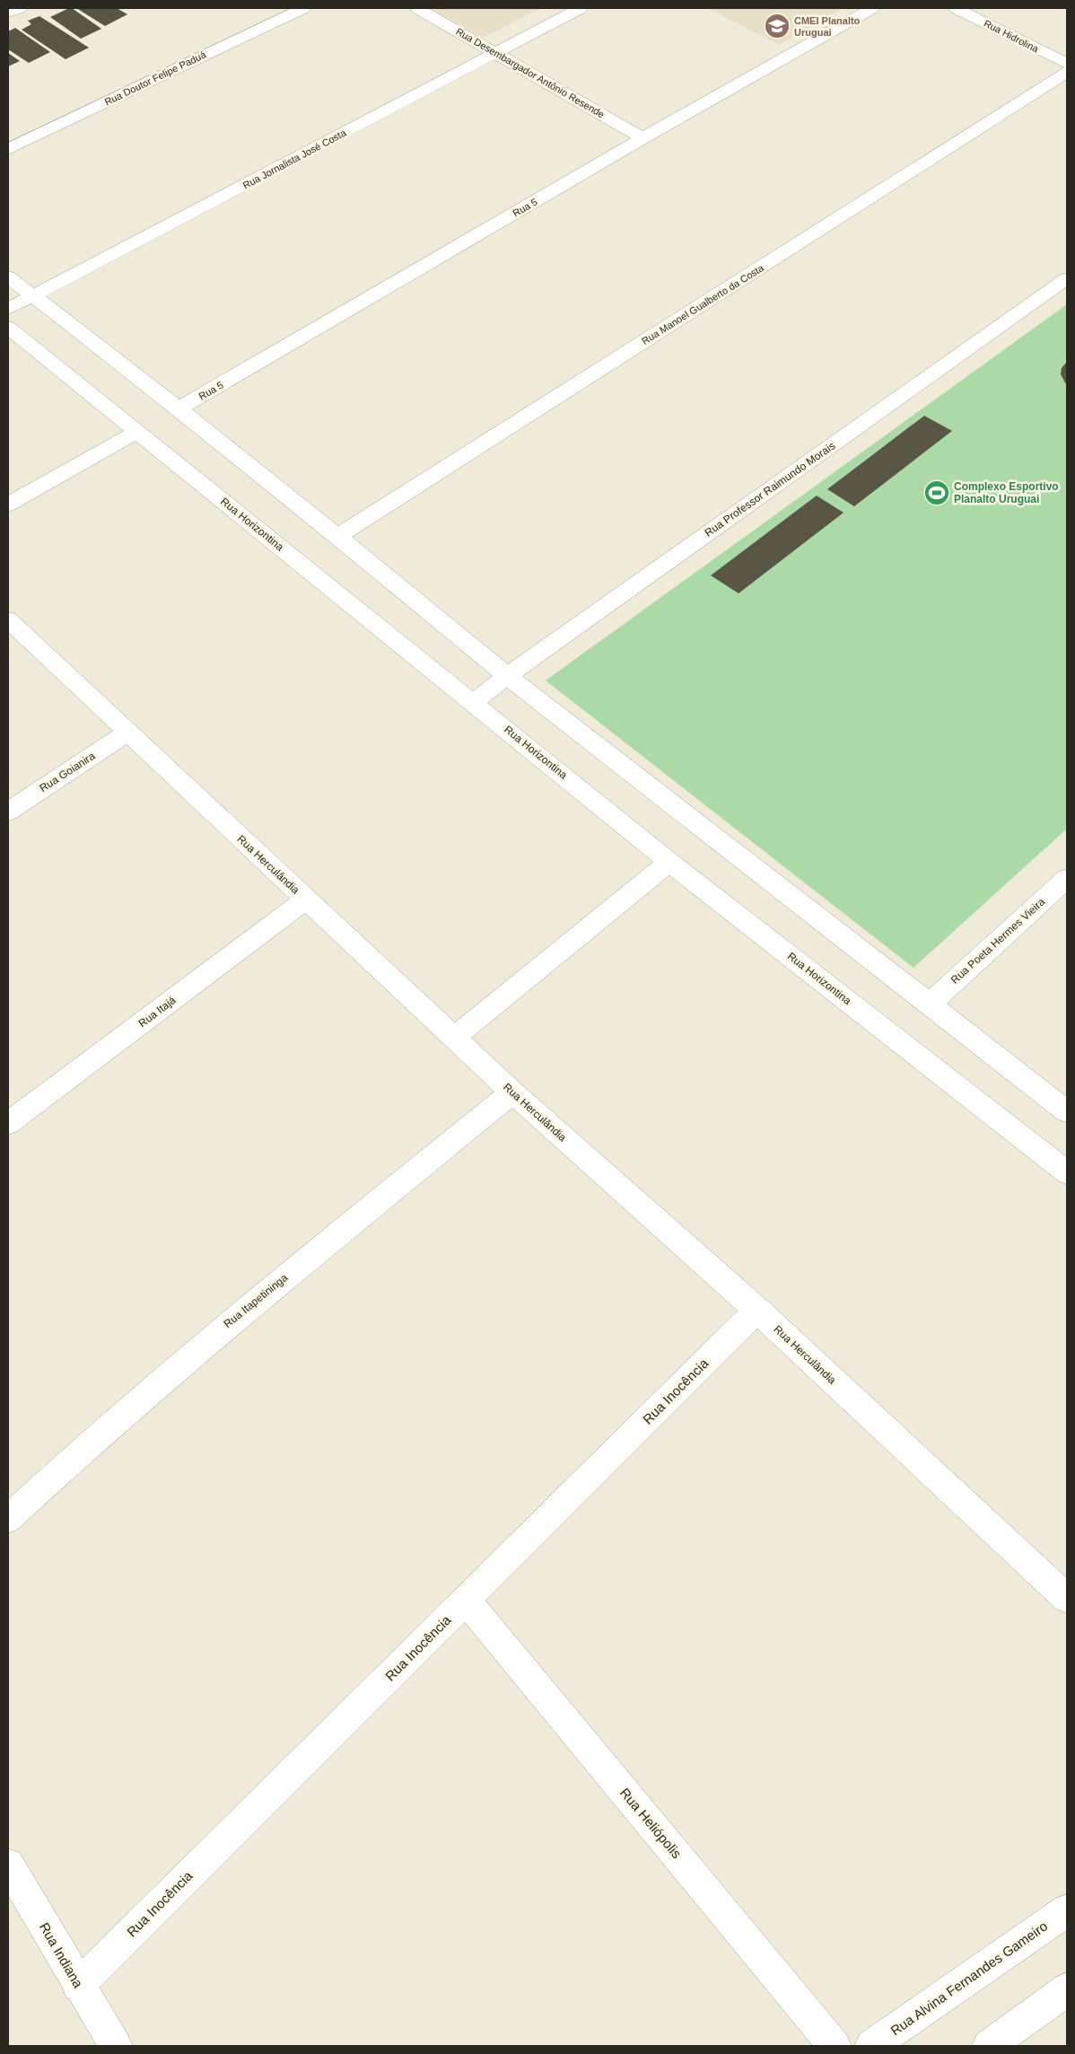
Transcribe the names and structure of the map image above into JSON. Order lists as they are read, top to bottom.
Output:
{
  "streets": {
    "street": [
      "Rua Hidrolina",
      "Rua Desembargador Antônio Resende",
      "Rua Doutor Felipe Paduá",
      "Rua Jornalista José Costa",
      "Rua 5",
      "Rua Manoel Gualberto da Costa",
      "Rua Professor Raimundo Morais",
      "Rua Horizontina",
      "Rua Goianira",
      "Rua Herculândia",
      "Rua Poeta Hermes Vieira",
      "Rua Itajá",
      "Rua Itapetininga",
      "Rua Inocência",
      "Rua Heliópolis",
      "Rua Indiana",
      "Rua Alvina Fernandes Gameiro"
    ]
  },
  "crossings": [
    ["Rua Desembargador Antônio Resende", "Rua Jornalista José Costa"],
    ["Rua Desembargador Antônio Resende", "Rua 5"],
    ["Rua Professor Raimundo Morais", "Rua Horizontina"],
    ["Rua Goianira", "Rua Herculândia"],
    ["Rua Herculândia", "Rua Itajá"],
    ["Rua Herculândia", "Rua Itapetininga"],
    ["Rua Herculândia", "Rua Inocência"],
    ["Rua Inocência", "Rua Heliópolis"],
    ["Rua Inocência", "Rua Indiana"]
  ],
  "places": {
    "school or university": ["CMEI Planalto Uruguai"],
    "sports": ["Complexo Esportivo Planalto Uruguai"]
  }
}
